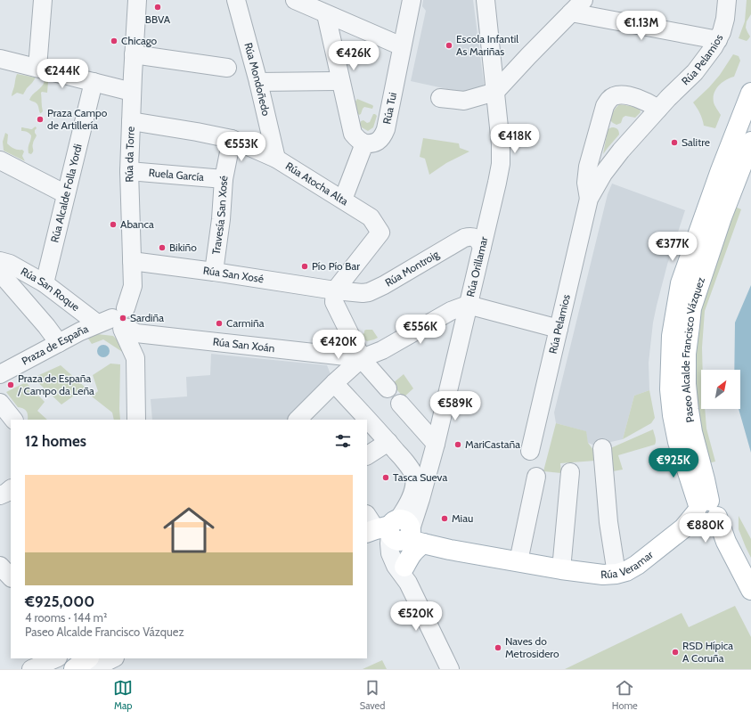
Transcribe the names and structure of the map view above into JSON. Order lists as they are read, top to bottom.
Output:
{
  "streets": {
    "main road": ["Paseo Alcalde Francisco Vázquez", "Rúa Veramar"],
    "street": [
      "Rúa Pelamios",
      "Rúa Mondoñedo",
      "Rúa Tui",
      "Rúa da Torre",
      "Ruela García",
      "Rúa Atocha Alta",
      "Rúa Alcalde Folla Yordi",
      "Travesía San Xosé",
      "Rúa Orillamar",
      "Rúa Montroig",
      "Rúa San Xosé",
      "Rúa San Roque",
      "Praza de España",
      "Rúa San Xoán"
    ]
  },
  "crossings": [
    ["Rúa Mondoñedo", "Rúa Atocha Alta"],
    ["Rúa da Torre", "Ruela García"],
    ["Rúa da Torre", "Rúa Atocha Alta"],
    ["Rúa da Torre", "Rúa San Xosé"],
    ["Rúa da Torre", "Rúa San Roque"],
    ["Rúa da Torre", "Praza de España"],
    ["Rúa da Torre", "Rúa San Xoán"],
    ["Ruela García", "Travesía San Xosé"],
    ["Rúa Atocha Alta", "Travesía San Xosé"],
    ["Rúa Atocha Alta", "Rúa Montroig"],
    ["Rúa Atocha Alta", "Rúa San Xosé"],
    ["Rúa Alcalde Folla Yordi", "Rúa San Roque"],
    ["Travesía San Xosé", "Rúa San Xosé"],
    ["Rúa Orillamar", "Rúa Montroig"],
    ["Rúa Orillamar", "Rúa Veramar"],
    ["Rúa Montroig", "Rúa San Xosé"],
    ["Rúa San Roque", "Praza de España"],
    ["Rúa San Roque", "Rúa San Xoán"],
    ["Praza de España", "Rúa San Xoán"],
    ["Paseo Alcalde Francisco Vázquez", "Rúa Veramar"]
  ],
  "places": [
    "BBVA",
    "Chicago",
    "Escola Infantil As Mariñas",
    "Praza Campo de Artillería",
    "Salitre",
    "Abanca",
    "Bikiño",
    "Pío Pío Bar",
    "Sardiña",
    "Carmiña",
    "Praza de España / Campo da Leña",
    "MariCastaña",
    "Tasca Sueva",
    "Miau",
    "Naves do Metrosidero",
    "RSD Hípica A Coruña"
  ],
  "north": "top right",
  "page": {
    "price": [
      "€1.13M",
      "€426K",
      "€244K",
      "€418K",
      "€553K",
      "€377K",
      "€556K",
      "€420K",
      "€589K",
      "€925K",
      "€880K",
      "€520K"
    ],
    "heading": "12 homes",
    "list": [
      {
        "name": "€925,000",
        "note": "4 rooms · 144 m² · Paseo Alcalde Francisco Vázquez"
      }
    ],
    "tabs": ["Map", "Saved", "Home"]
  }
}
